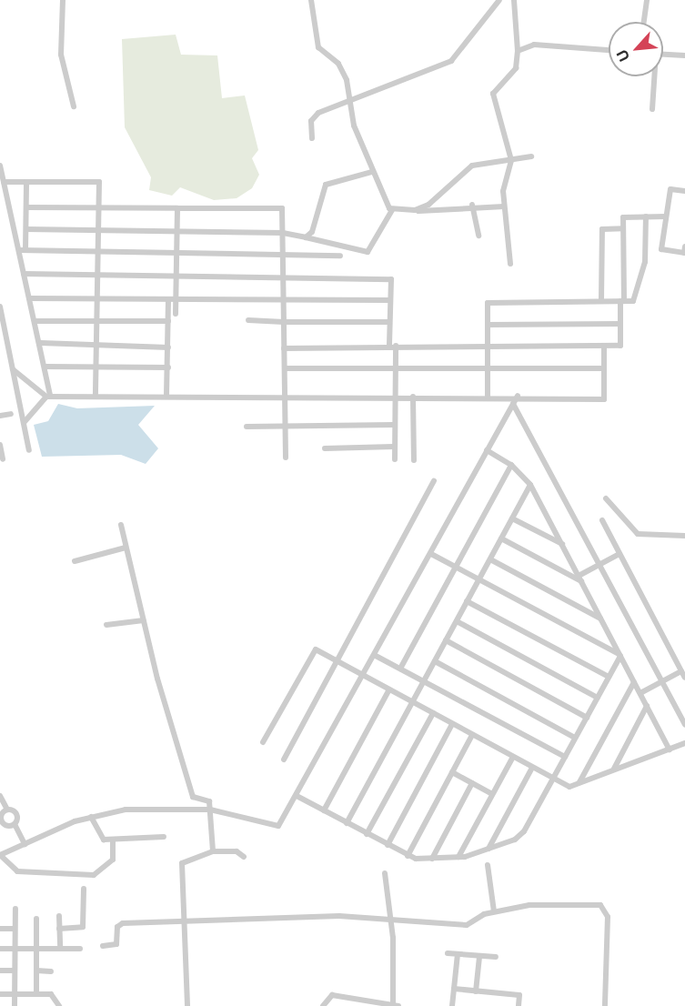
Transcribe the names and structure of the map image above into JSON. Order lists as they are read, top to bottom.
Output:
{
  "north": "bottom left"
}
